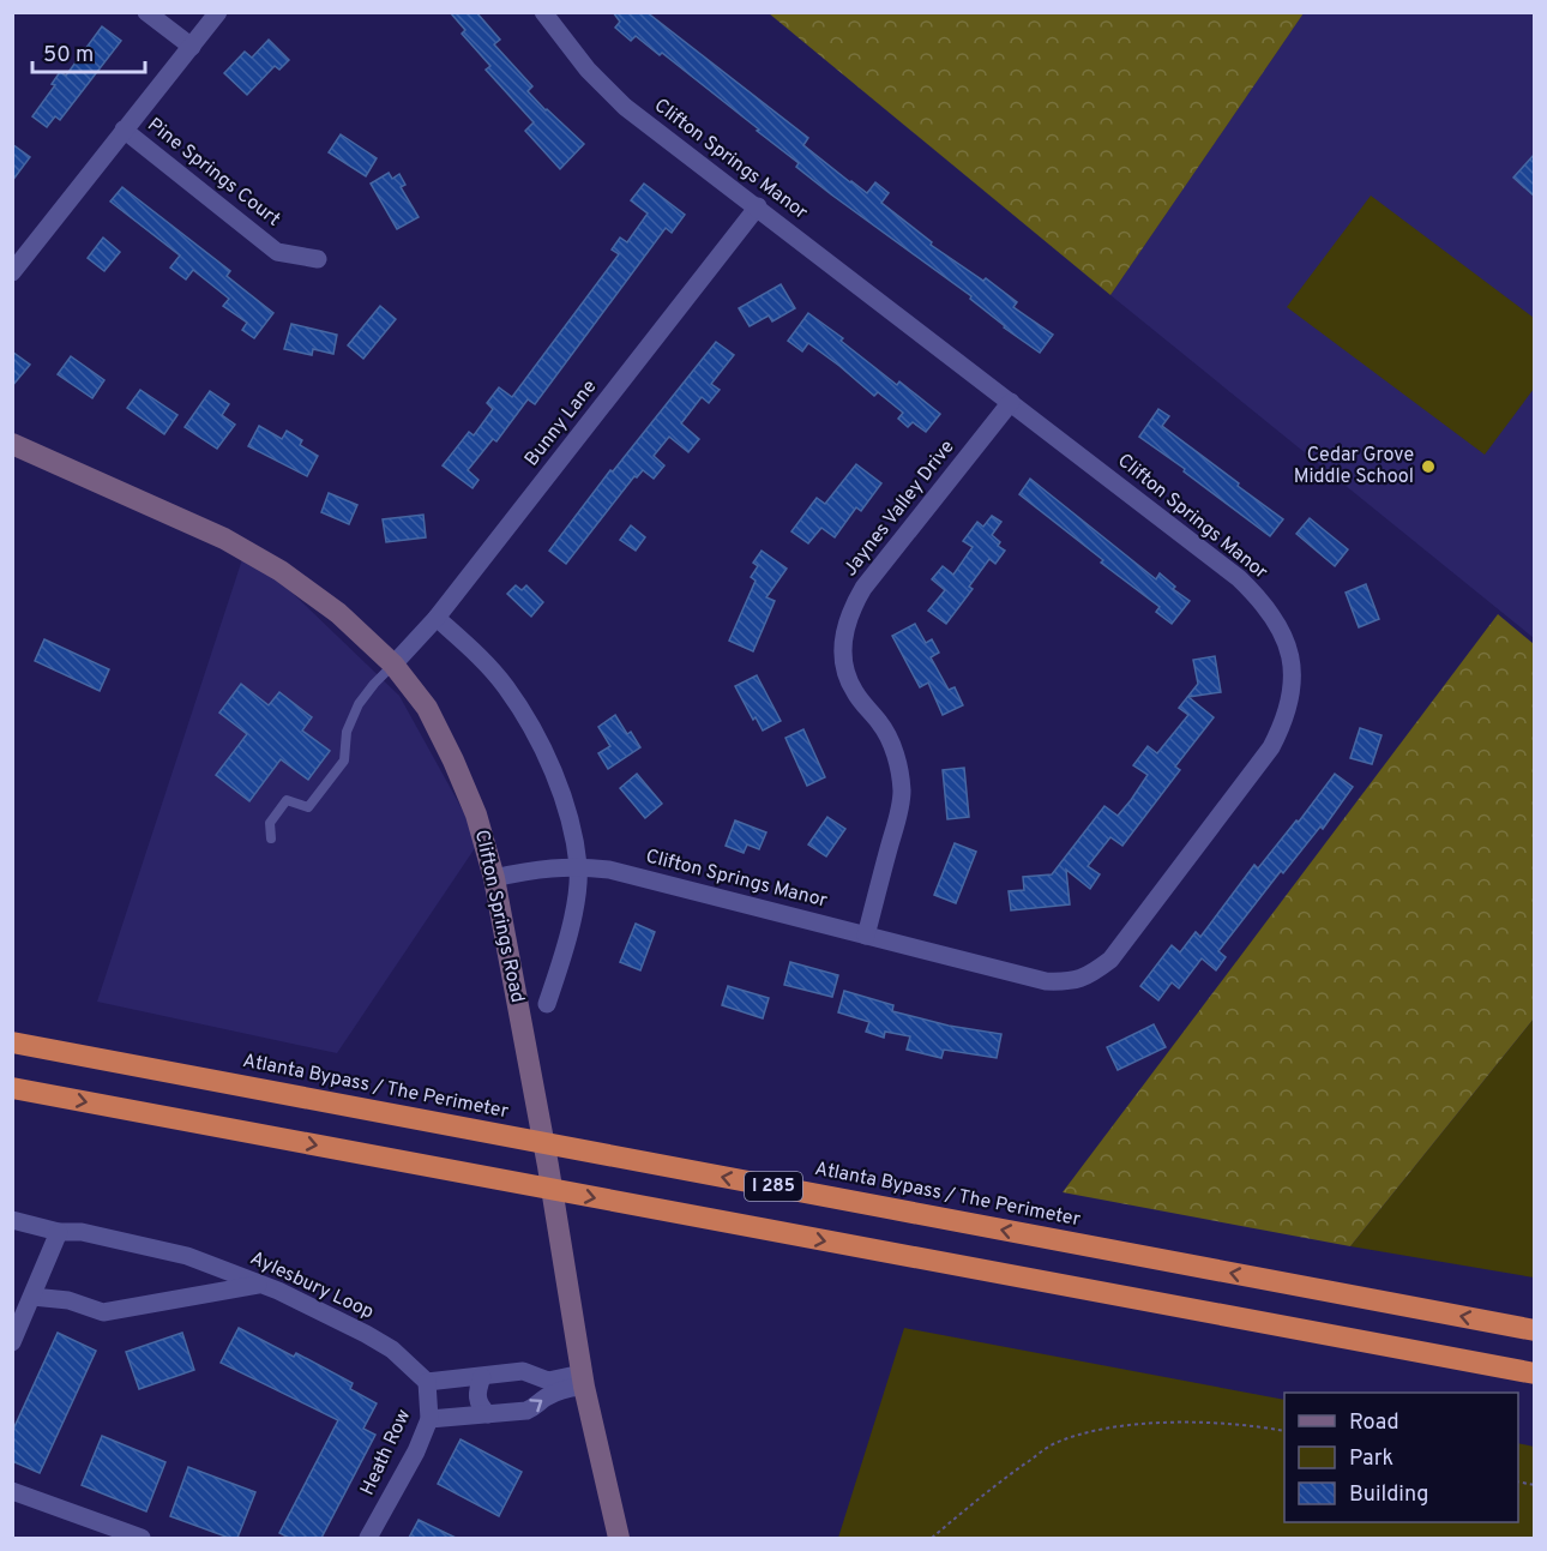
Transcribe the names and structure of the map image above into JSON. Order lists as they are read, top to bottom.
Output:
{
  "streets": {
    "highway": ["Atlanta Bypass / The Perimeter", "I 285"],
    "street": [
      "Clifton Springs Manor",
      "Pine Springs Court",
      "Bunny Lane",
      "Jaynes Valley Drive",
      "Clifton Springs Road",
      "Aylesbury Loop",
      "Heath Row"
    ]
  },
  "crossings": [
    ["Clifton Springs Manor", "Bunny Lane"],
    ["Clifton Springs Manor", "Jaynes Valley Drive"],
    ["Clifton Springs Manor", "Clifton Springs Road"],
    ["Bunny Lane", "Clifton Springs Road"],
    ["Aylesbury Loop", "Heath Row"]
  ],
  "places": ["Cedar Grove Middle School"],
  "legend": ["Road", "Park", "Building"],
  "scale_bar": "50 m"
}
